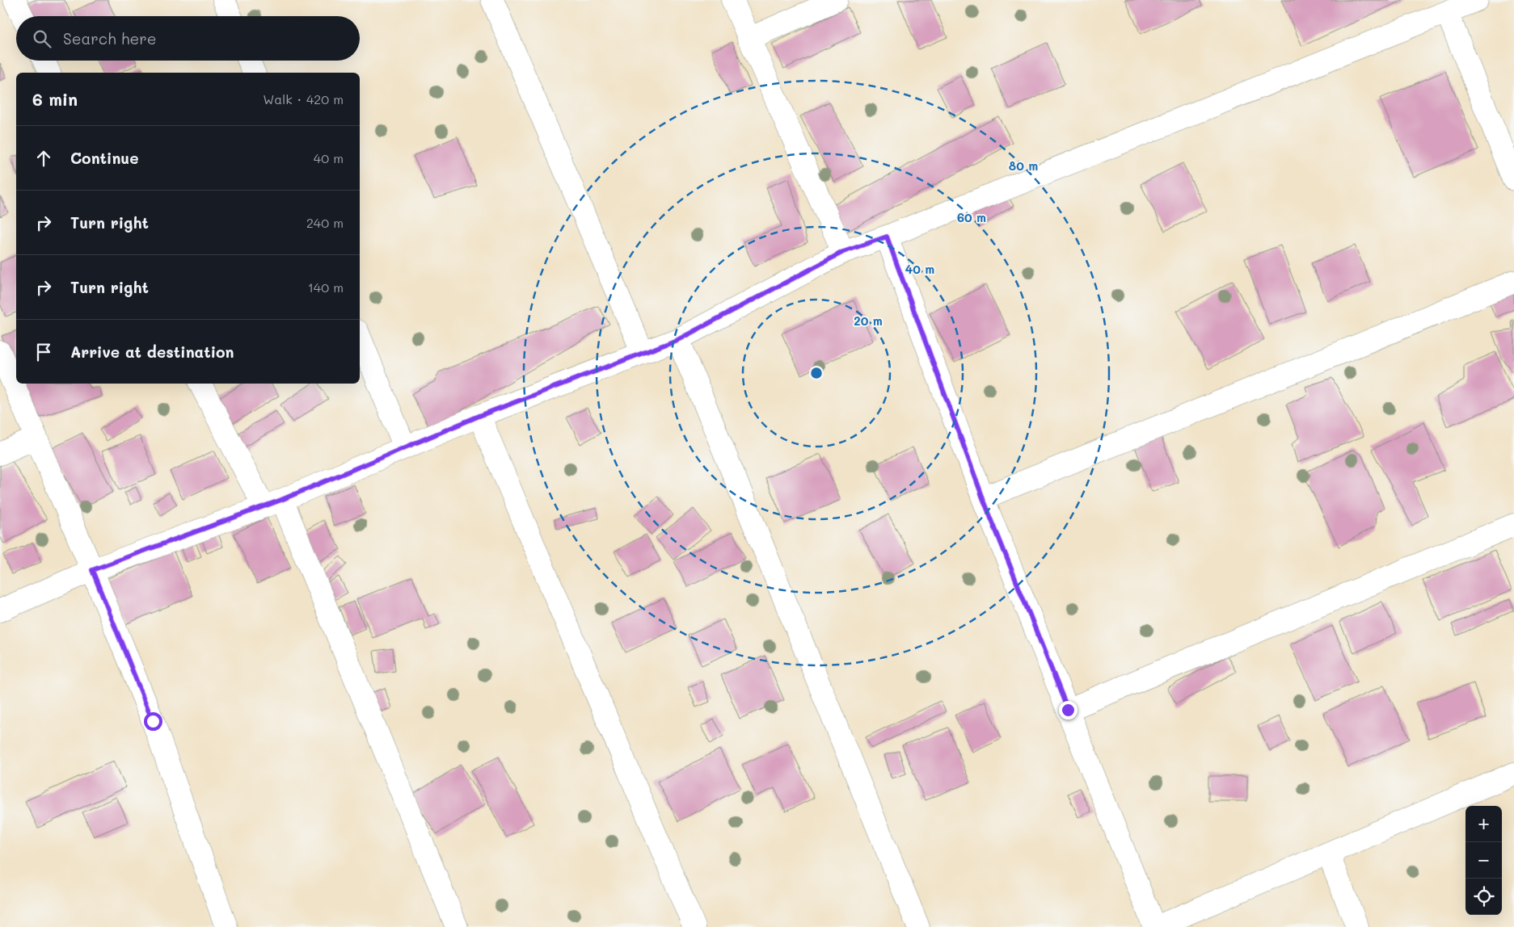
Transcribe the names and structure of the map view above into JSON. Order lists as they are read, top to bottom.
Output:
{
  "page": {
    "search": "Search here",
    "heading": ["6 min", "Walk · 420 m"],
    "list": [
      ["Continue", "40 m"],
      ["Turn right", "240 m"],
      ["Turn right", "140 m"],
      "Arrive at destination"
    ],
    "map_buttons": ["+", "−"]
  },
  "rings": [
    "80 m",
    "60 m",
    "40 m",
    "20 m"
  ]
}
